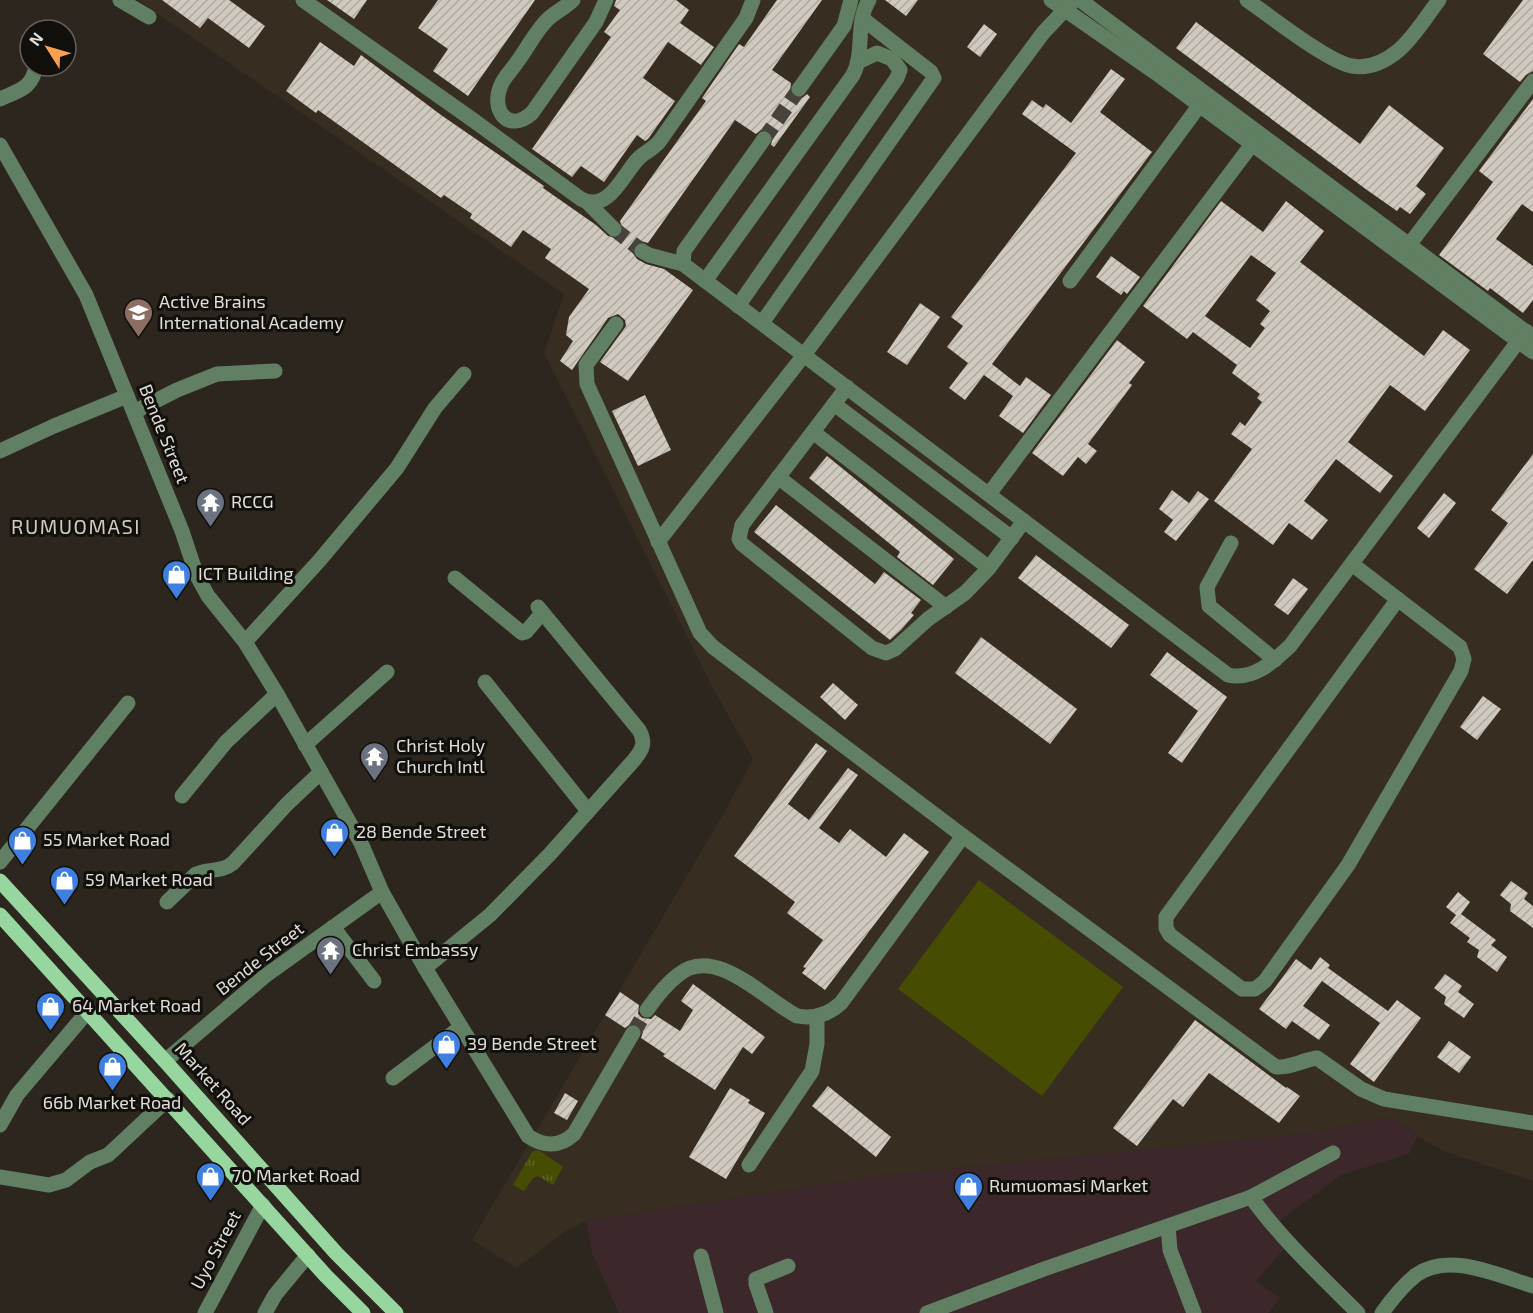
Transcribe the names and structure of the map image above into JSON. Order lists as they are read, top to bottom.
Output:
{
  "streets": {
    "main road": ["Market Road"],
    "street": ["Bende Street", "Uyo Street"]
  },
  "crossings": [
    ["Bende Street", "Market Road"]
  ],
  "districts": ["RUMUOMASI"],
  "places": {
    "school or university": ["Active Brains International Academy"],
    "temple": ["RCCG", "Christ Holy Church Intl", "Christ Embassy"],
    "shop": [
      "ICT Building",
      "28 Bende Street",
      "55 Market Road",
      "59 Market Road",
      "64 Market Road",
      "39 Bende Street",
      "66b Market Road",
      "70 Market Road",
      "Rumuomasi Market"
    ]
  },
  "north": "top left"
}
